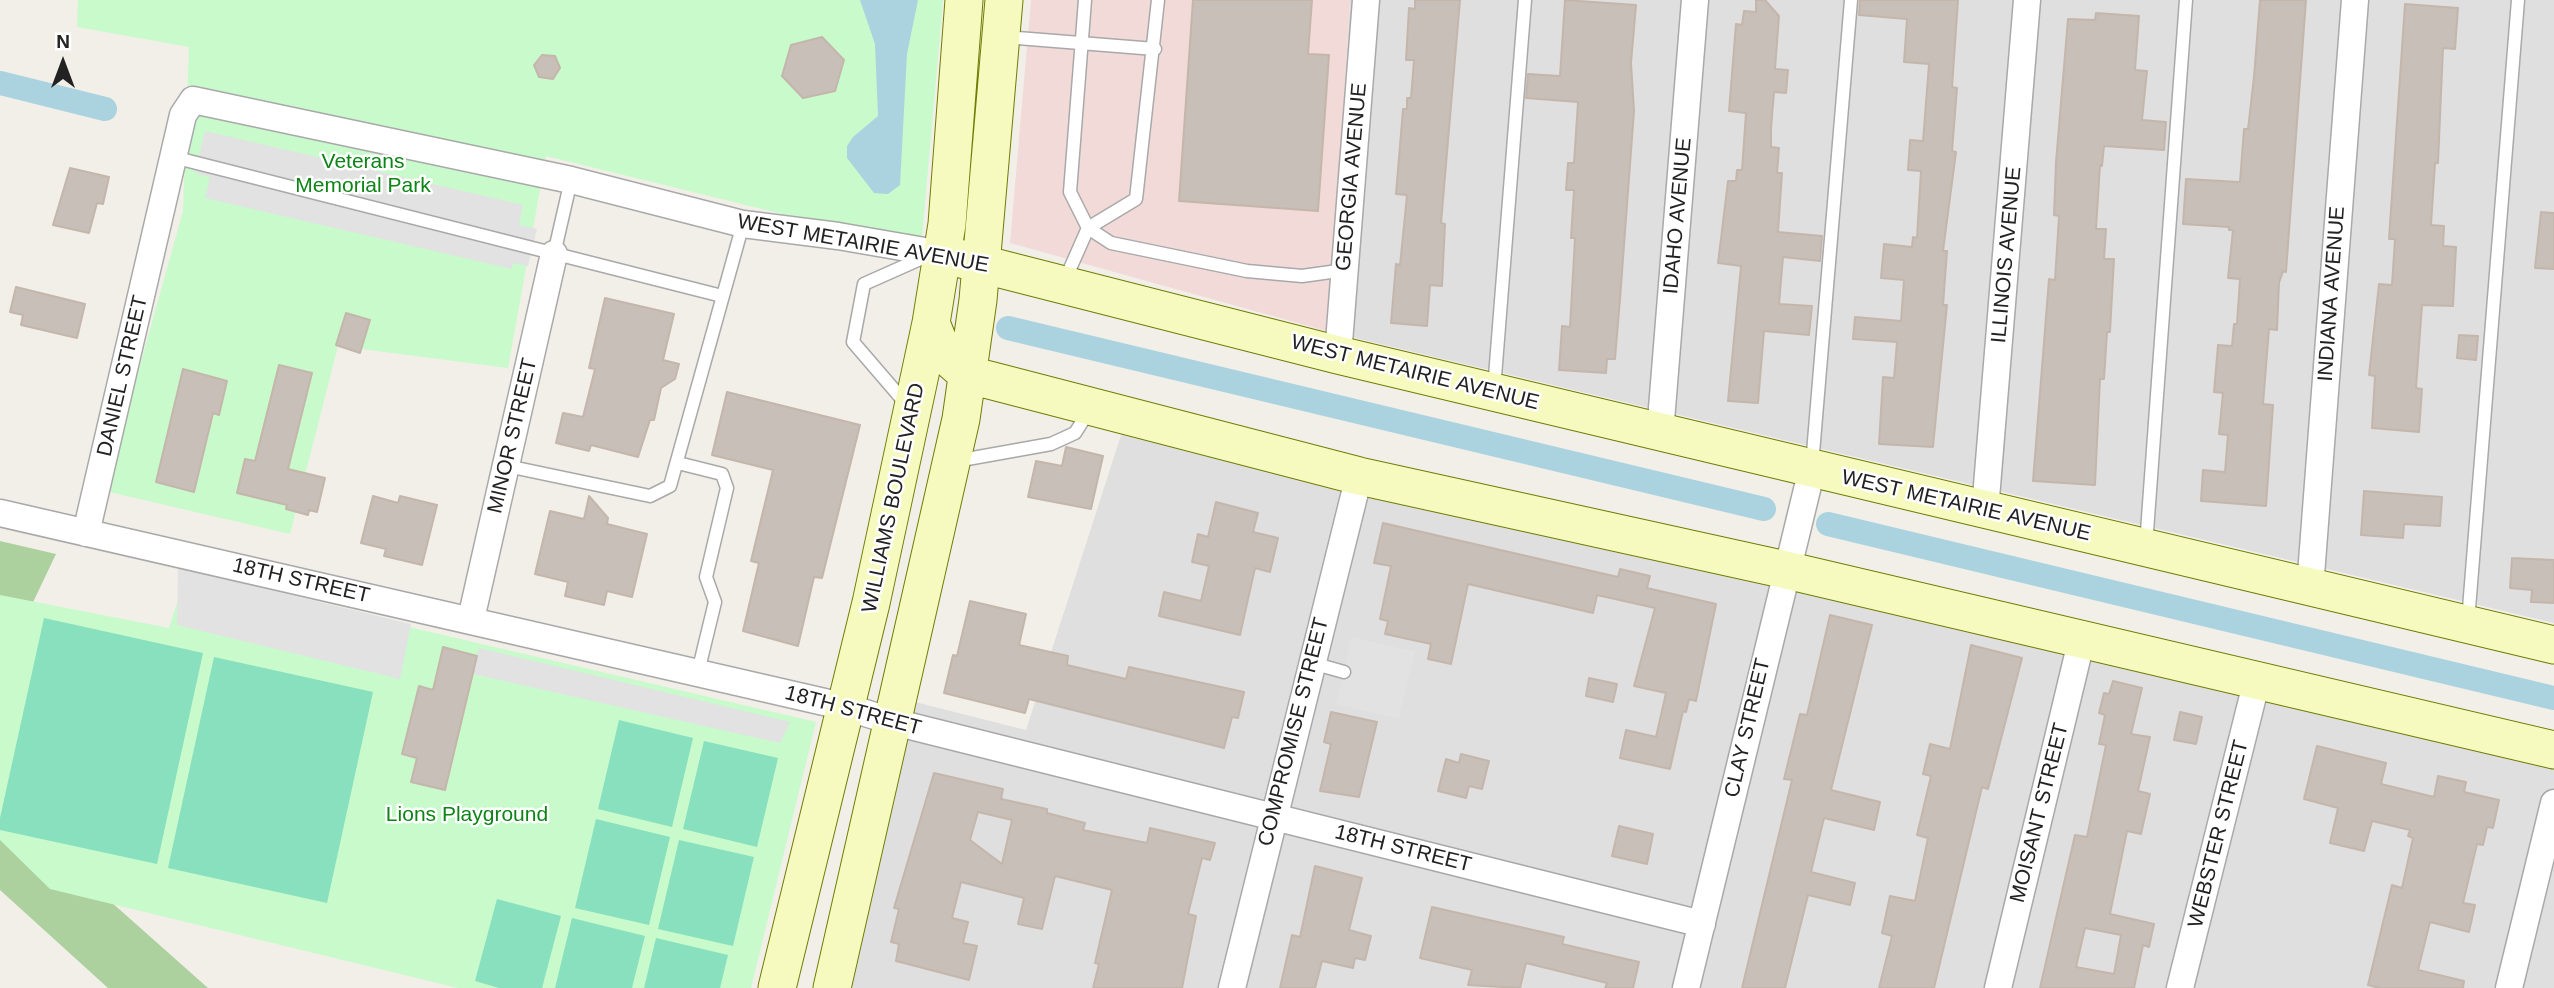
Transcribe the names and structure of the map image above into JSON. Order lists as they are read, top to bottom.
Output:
{
  "streets": {
    "main road": ["WEST METAIRIE AVENUE", "WILLIAMS BOULEVARD"],
    "street": [
      "GEORGIA AVENUE",
      "IDAHO AVENUE",
      "ILLINOIS AVENUE",
      "INDIANA AVENUE",
      "DANIEL STREET",
      "MINOR STREET",
      "18TH STREET",
      "CLAY STREET",
      "COMPROMISE STREET",
      "MOISANT STREET",
      "WEBSTER STREET"
    ]
  },
  "crossings": [
    ["GEORGIA AVENUE", "WEST METAIRIE AVENUE"],
    ["IDAHO AVENUE", "WEST METAIRIE AVENUE"],
    ["WEST METAIRIE AVENUE", "ILLINOIS AVENUE"],
    ["WEST METAIRIE AVENUE", "INDIANA AVENUE"],
    ["WEST METAIRIE AVENUE", "DANIEL STREET"],
    ["WEST METAIRIE AVENUE", "WILLIAMS BOULEVARD"],
    ["WEST METAIRIE AVENUE", "CLAY STREET"],
    ["DANIEL STREET", "18TH STREET"],
    ["MINOR STREET", "18TH STREET"],
    ["WILLIAMS BOULEVARD", "18TH STREET"],
    ["18TH STREET", "CLAY STREET"],
    ["18TH STREET", "COMPROMISE STREET"]
  ],
  "parks": ["Veterans Memorial Park", "Lions Playground"],
  "north": "top"
}
